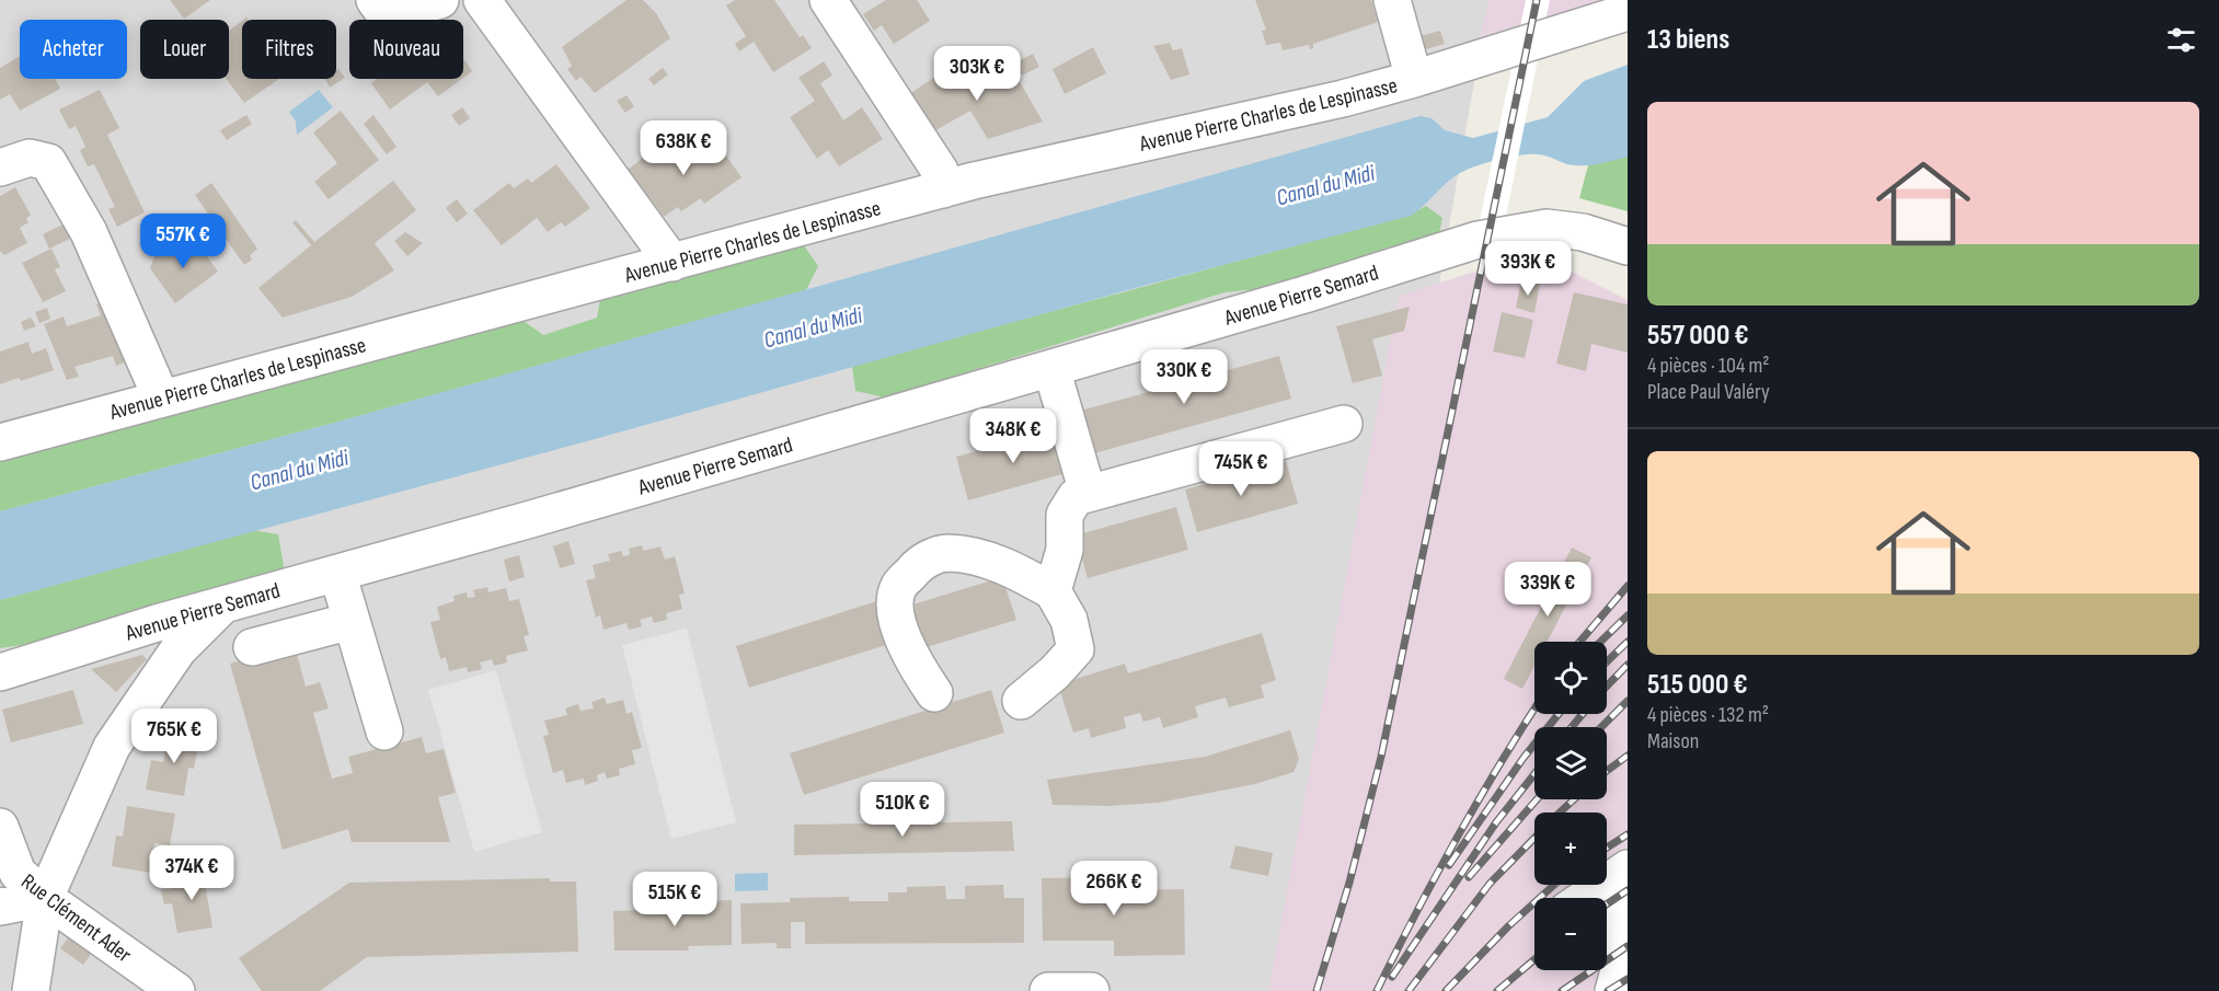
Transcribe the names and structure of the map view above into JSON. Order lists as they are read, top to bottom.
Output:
{
  "streets": {
    "street": ["Avenue Pierre Charles de Lespinasse", "Avenue Pierre Semard", "Rue Clément Ader"]
  },
  "water": ["Canal du Midi"],
  "page": {
    "heading": "13 biens",
    "chip": [
      "Acheter",
      "Louer",
      "Filtres",
      "Nouveau"
    ],
    "price": [
      "303K €",
      "638K €",
      "557K €",
      "393K €",
      "330K €",
      "348K €",
      "745K €",
      "339K €",
      "765K €",
      "510K €",
      "374K €",
      "266K €",
      "515K €"
    ],
    "list": [
      {
        "name": "557 000 €",
        "note": "4 pièces · 104 m² · Place Paul Valéry"
      },
      {
        "name": "515 000 €",
        "note": "4 pièces · 132 m² · Maison"
      }
    ],
    "map_buttons": ["+", "−"]
  }
}
